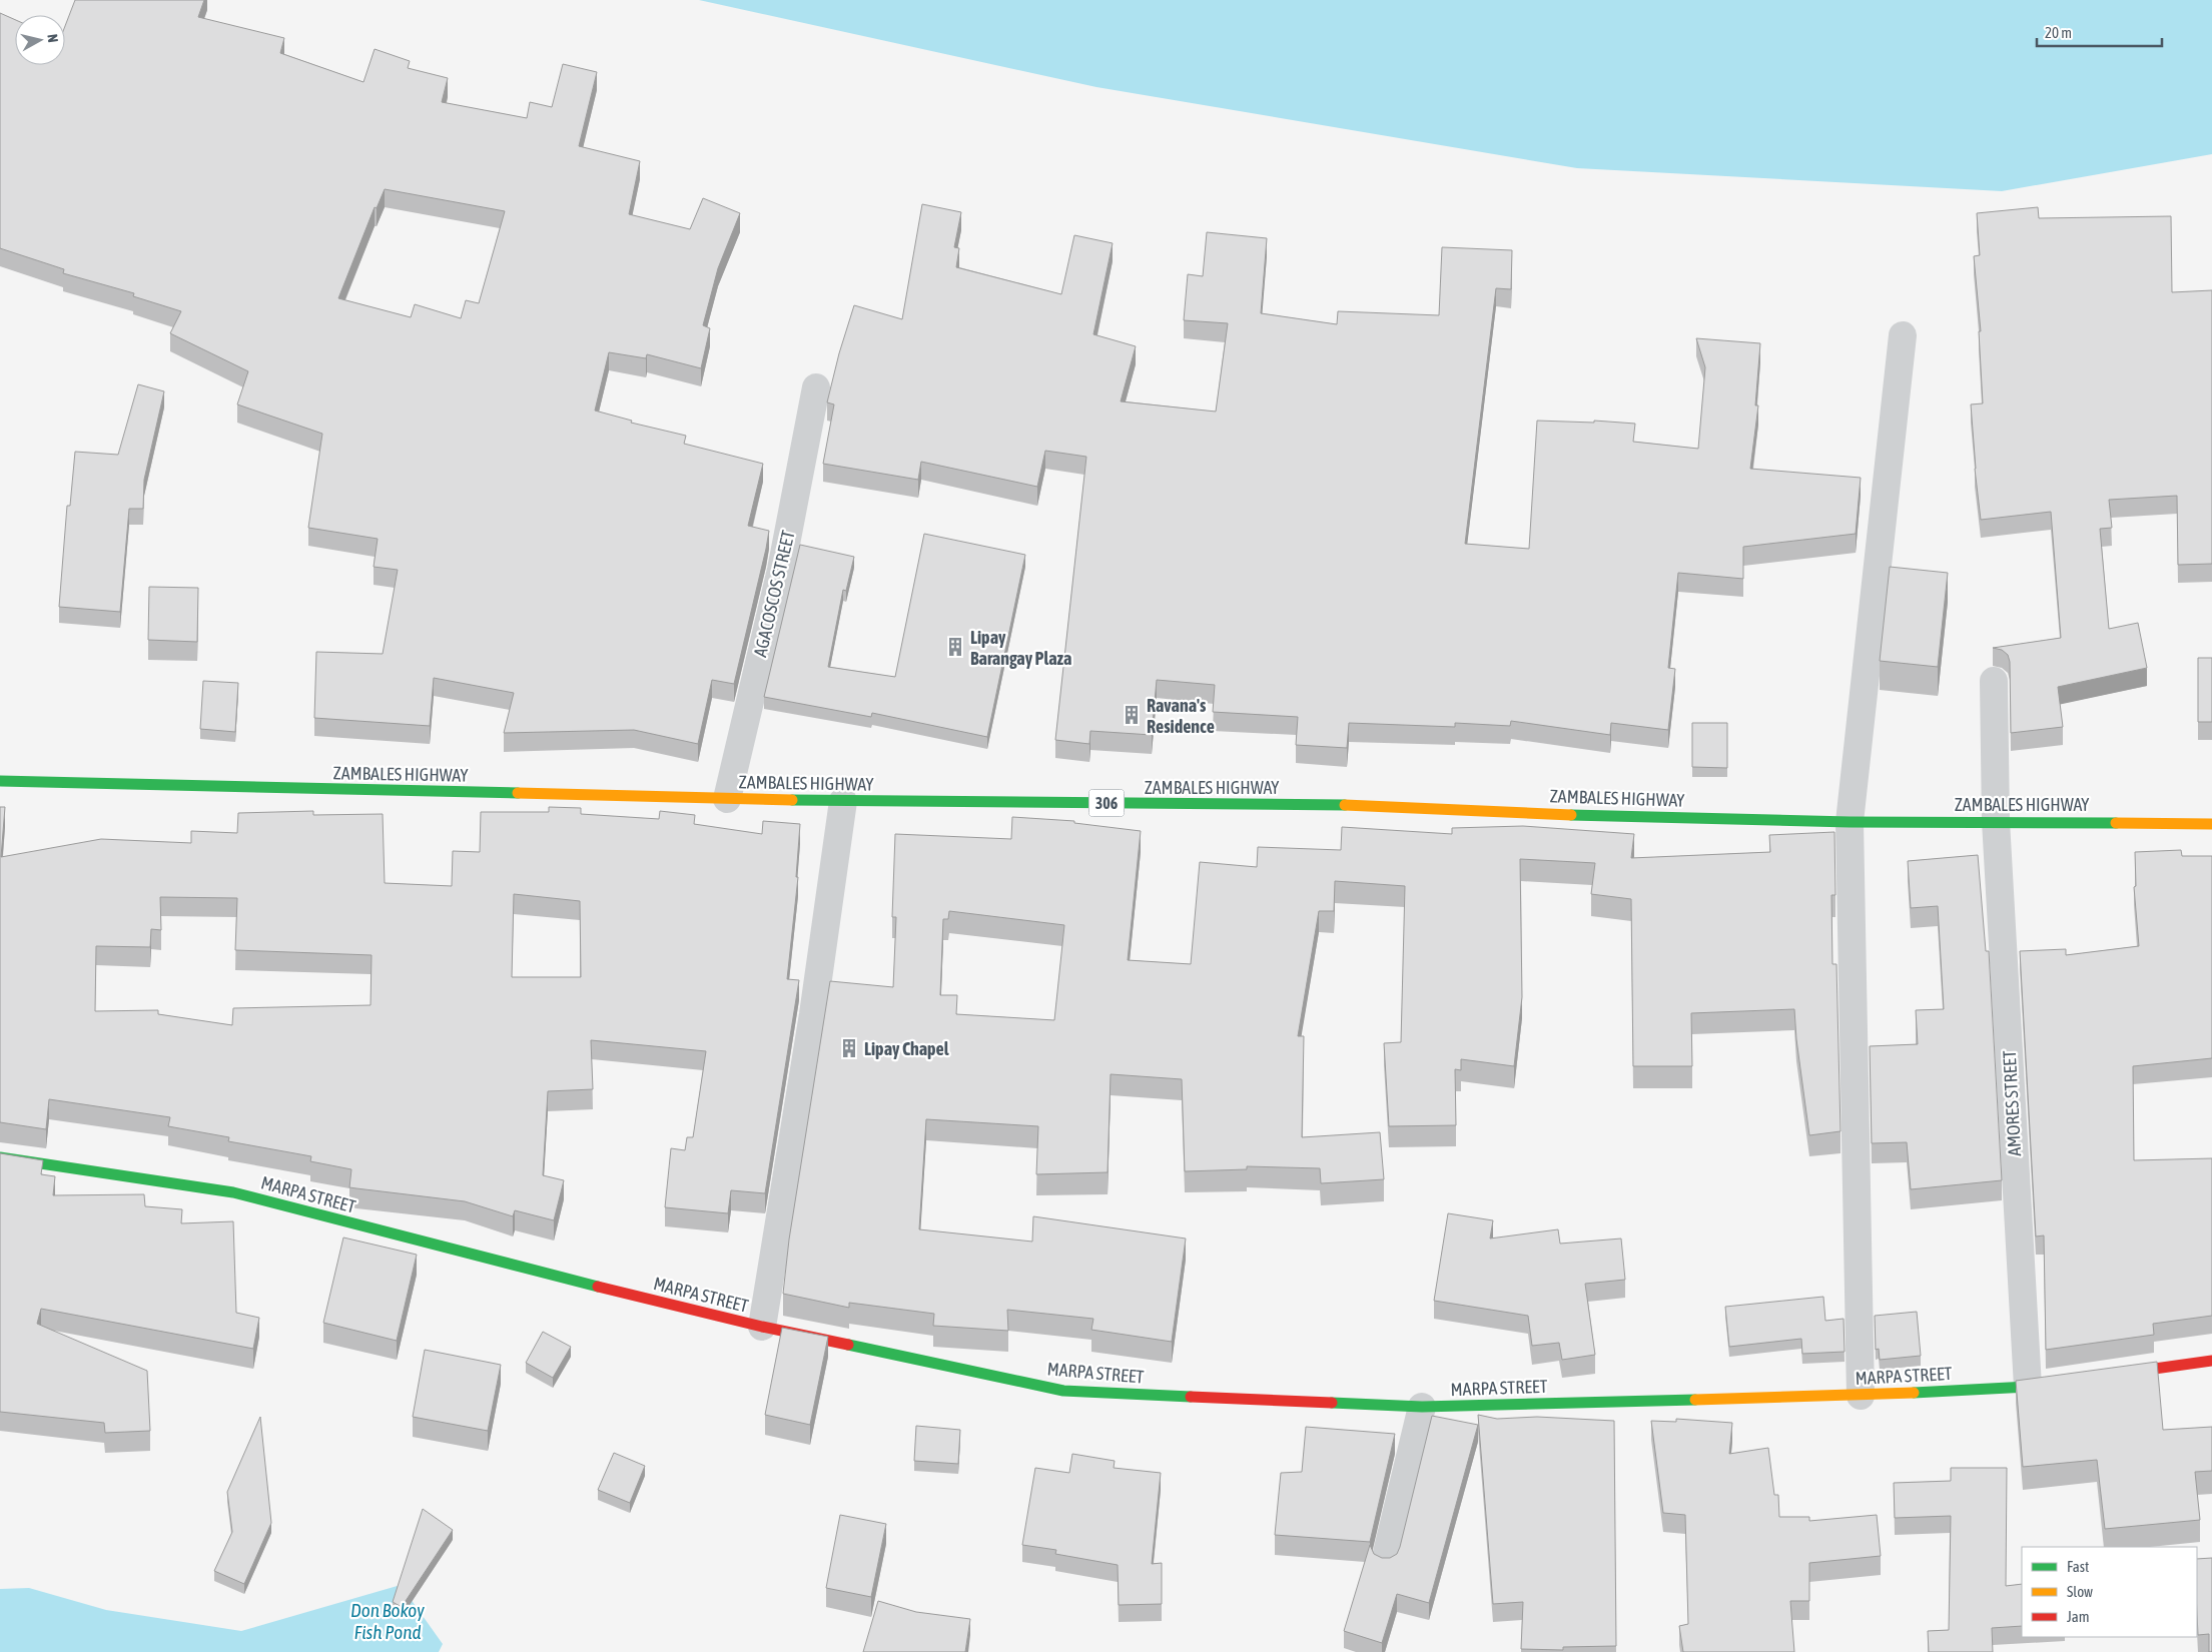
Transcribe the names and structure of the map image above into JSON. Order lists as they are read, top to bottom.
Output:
{
  "streets": {
    "main road": ["ZAMBALES HIGHWAY", "306", "MARPA STREET"],
    "street": ["AGACOSCOS STREET", "AMORES STREET"]
  },
  "crossings": [
    ["AGACOSCOS STREET", "ZAMBALES HIGHWAY"],
    ["ZAMBALES HIGHWAY", "AMORES STREET"],
    ["AMORES STREET", "MARPA STREET"]
  ],
  "water": ["Don Bokoy Fish Pond"],
  "places": {
    "building": ["Lipay Barangay Plaza", "Ravana's Residence", "Lipay Chapel"]
  },
  "legend": ["Fast", "Slow", "Jam"],
  "scale_bar": "20 m",
  "north": "right"
}
